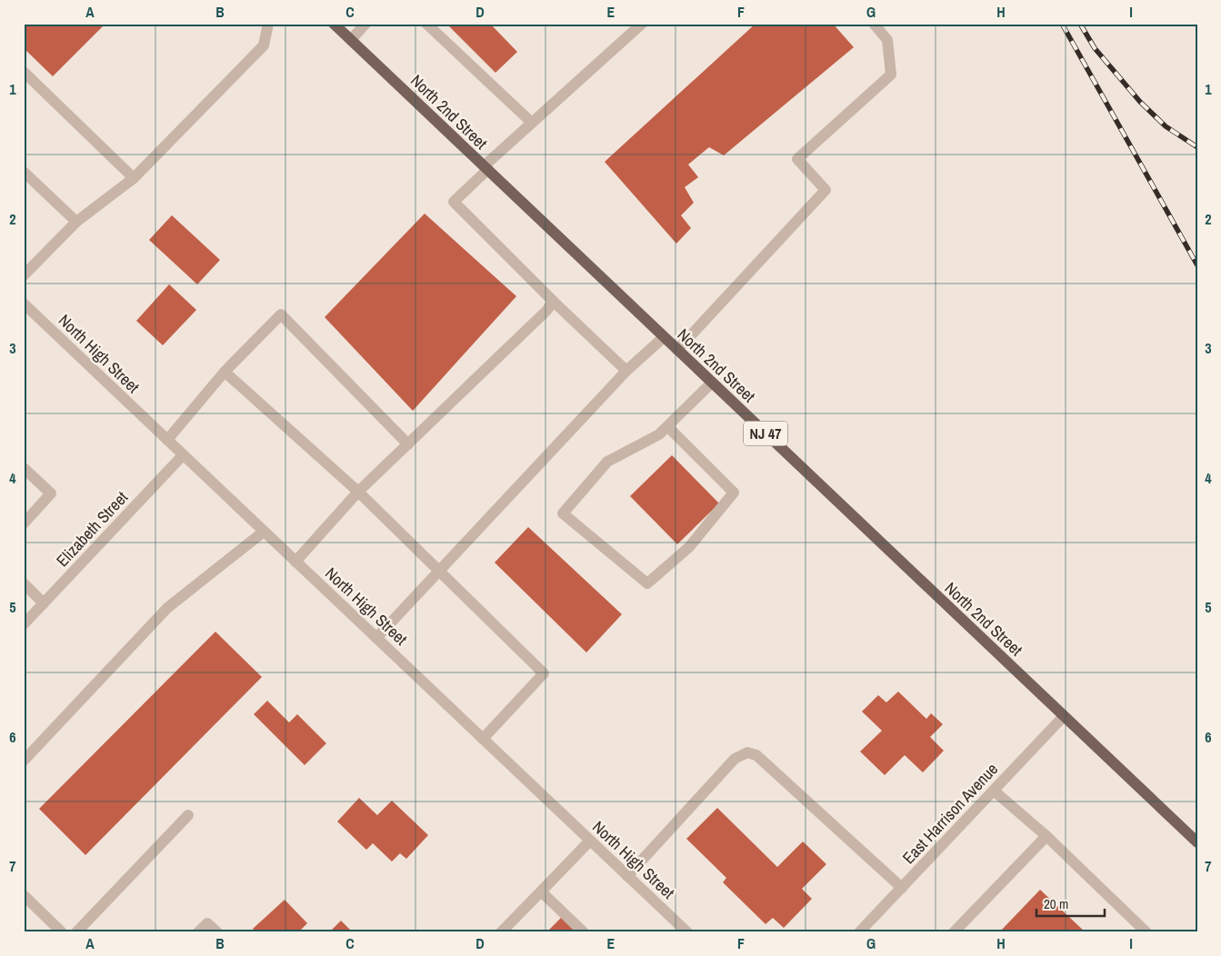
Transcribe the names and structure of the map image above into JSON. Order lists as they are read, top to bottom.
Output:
{
  "streets": {
    "main road": ["North 2nd Street", "NJ 47"],
    "street": ["North High Street", "Elizabeth Street", "East Harrison Avenue"]
  },
  "crossings": [
    ["North 2nd Street", "East Harrison Avenue"],
    ["North High Street", "Elizabeth Street"]
  ],
  "scale_bar": "20 m",
  "grid": {
    "columns": [
      "A",
      "B",
      "C",
      "D",
      "E",
      "F",
      "G",
      "H",
      "I"
    ],
    "rows": [
      "1",
      "2",
      "3",
      "4",
      "5",
      "6",
      "7"
    ]
  }
}
